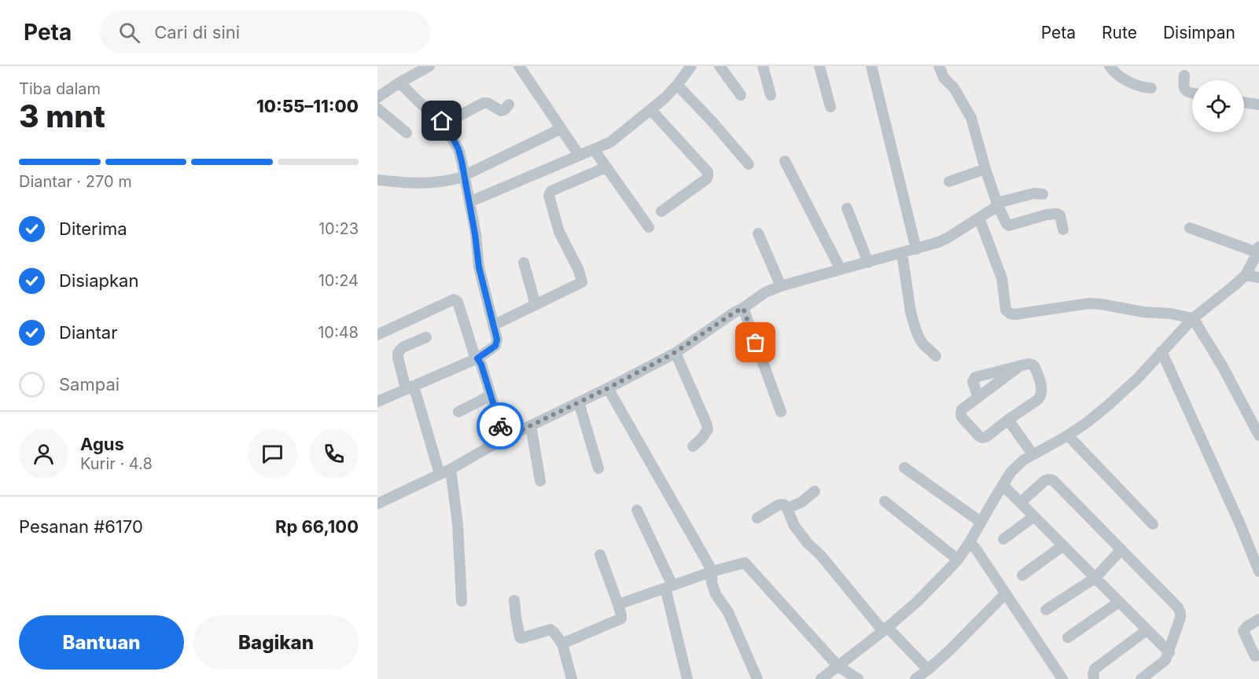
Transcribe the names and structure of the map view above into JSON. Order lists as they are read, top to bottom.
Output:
{
  "page": {
    "header": "Peta",
    "search": "Cari di sini",
    "nav": ["Peta", "Rute", "Disimpan"],
    "heading": ["3 mnt", "Tiba dalam", "10:55–11:00"],
    "panel": [
      "Agus",
      "Kurir · 4.8",
      "Pesanan #6170",
      "Rp 66,100"
    ],
    "bar": "Diantar · 270 m",
    "list": [
      ["Diterima", "10:23"],
      ["Disiapkan", "10:24"],
      ["Diantar", "10:48"],
      "Sampai"
    ],
    "buttons": ["Bantuan", "Bagikan"]
  }
}
